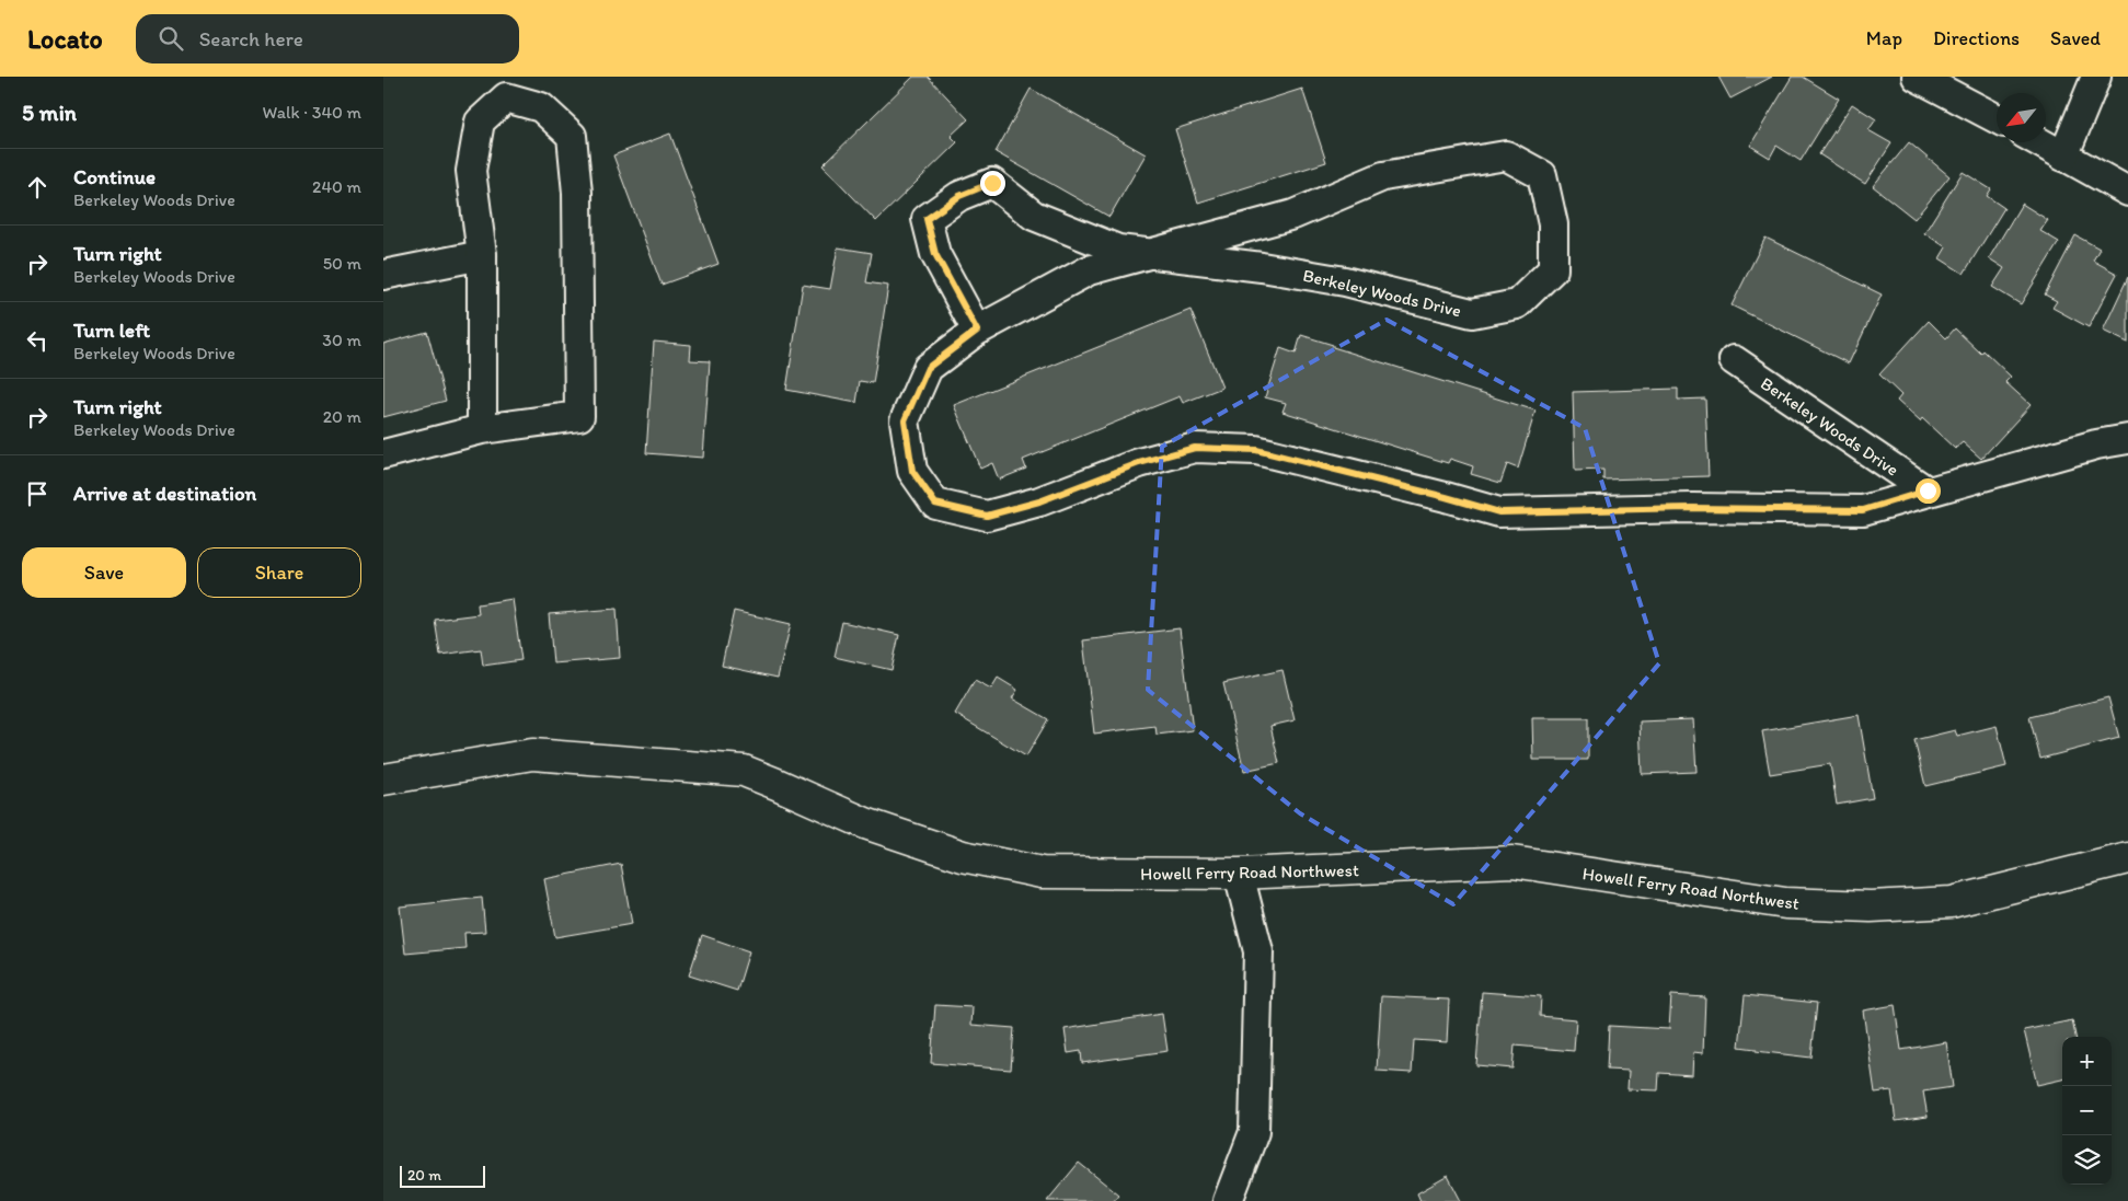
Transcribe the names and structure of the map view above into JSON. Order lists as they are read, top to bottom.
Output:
{
  "streets": {
    "street": ["Berkeley Woods Drive", "Howell Ferry Road Northwest"]
  },
  "scale_bar": "20 m",
  "north": "bottom left",
  "page": {
    "header": "Locato",
    "search": "Search here",
    "nav": ["Map", "Directions", "Saved"],
    "heading": ["5 min", "Walk · 340 m"],
    "list": [
      ["Continue", "Berkeley Woods Drive", "240 m"],
      ["Turn right", "Berkeley Woods Drive", "50 m"],
      ["Turn left", "Berkeley Woods Drive", "30 m"],
      ["Turn right", "Berkeley Woods Drive", "20 m"],
      "Arrive at destination"
    ],
    "buttons": ["Save", "Share"],
    "map_buttons": ["+", "−"],
    "scale": "20 m"
  }
}
